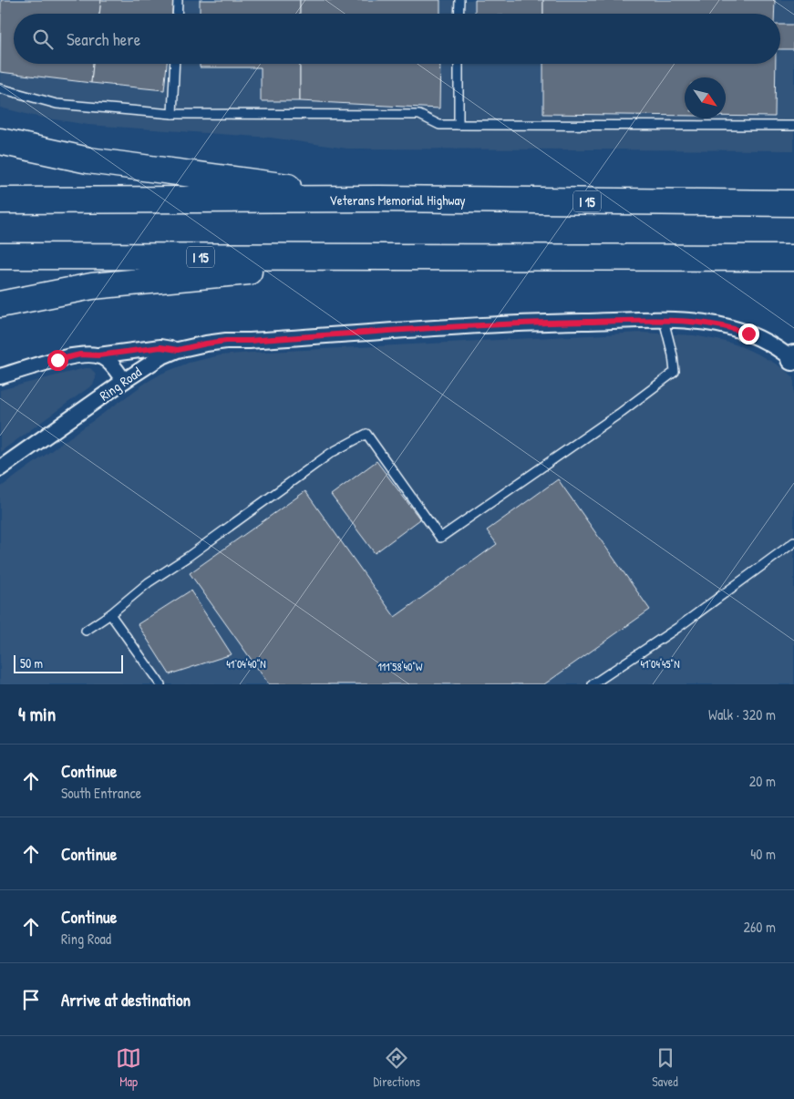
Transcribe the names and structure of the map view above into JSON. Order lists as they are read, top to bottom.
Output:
{
  "streets": {
    "highway": ["Veterans Memorial Highway", "I 15"],
    "street": ["Ring Road"]
  },
  "scale_bar": "50 m",
  "north": "bottom right",
  "page": {
    "search": "Search here",
    "scale": "50 m",
    "heading": ["4 min", "Walk · 320 m"],
    "list": [
      ["Continue", "South Entrance", "20 m"],
      ["Continue", "40 m"],
      ["Continue", "Ring Road", "260 m"],
      "Arrive at destination"
    ],
    "nav": ["Map", "Directions", "Saved"]
  },
  "coordinates": ["41°04'40\"N", "41°04'45\"N", "111°58'40\"W"]
}
